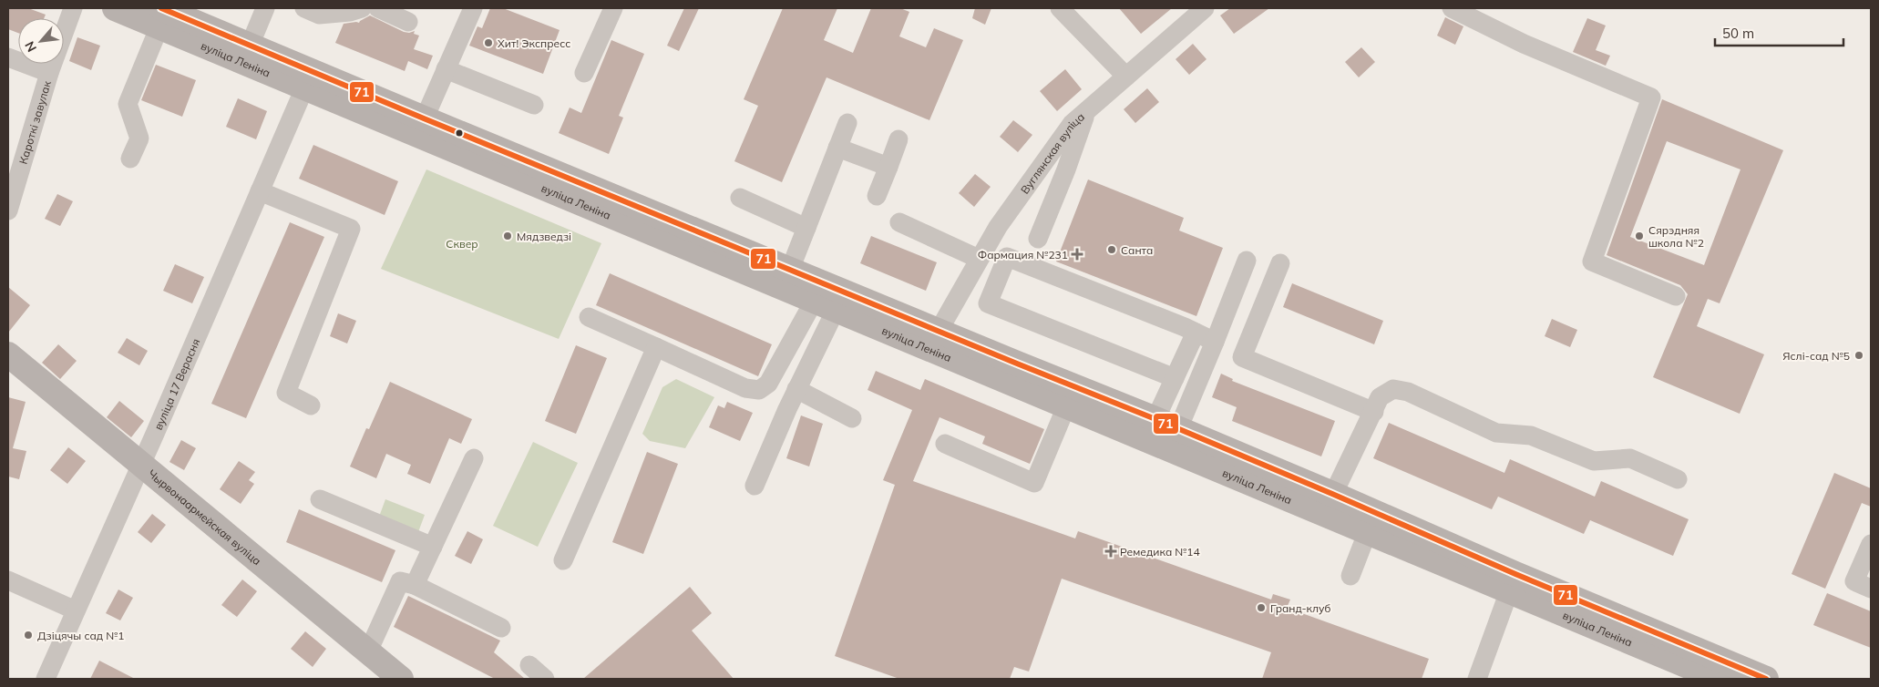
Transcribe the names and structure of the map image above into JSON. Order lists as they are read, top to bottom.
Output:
{
  "streets": {
    "main road": ["вуліца Леніна", "Чырвонаармейская вуліца"],
    "street": ["Кароткі завулак", "Вуглянская вуліца", "вуліца 17 Верасня"]
  },
  "crossings": [
    ["вуліца Леніна", "Вуглянская вуліца"],
    ["вуліца Леніна", "вуліца 17 Верасня"],
    ["вуліца 17 Верасня", "Чырвонаармейская вуліца"]
  ],
  "parks": ["Сквер"],
  "places": {
    "other": [
      "Хит! Экспресс",
      "Мядзведзі",
      "Сярэдняя школа №2",
      "Санта",
      "Яслі-сад №5",
      "Гранд-клуб",
      "Дзіцячы сад №1"
    ],
    "health": ["Фармация №231", "Ремедика №14"]
  },
  "lines": ["transit line 71"],
  "scale_bar": "50 m",
  "north": "bottom left"
}
